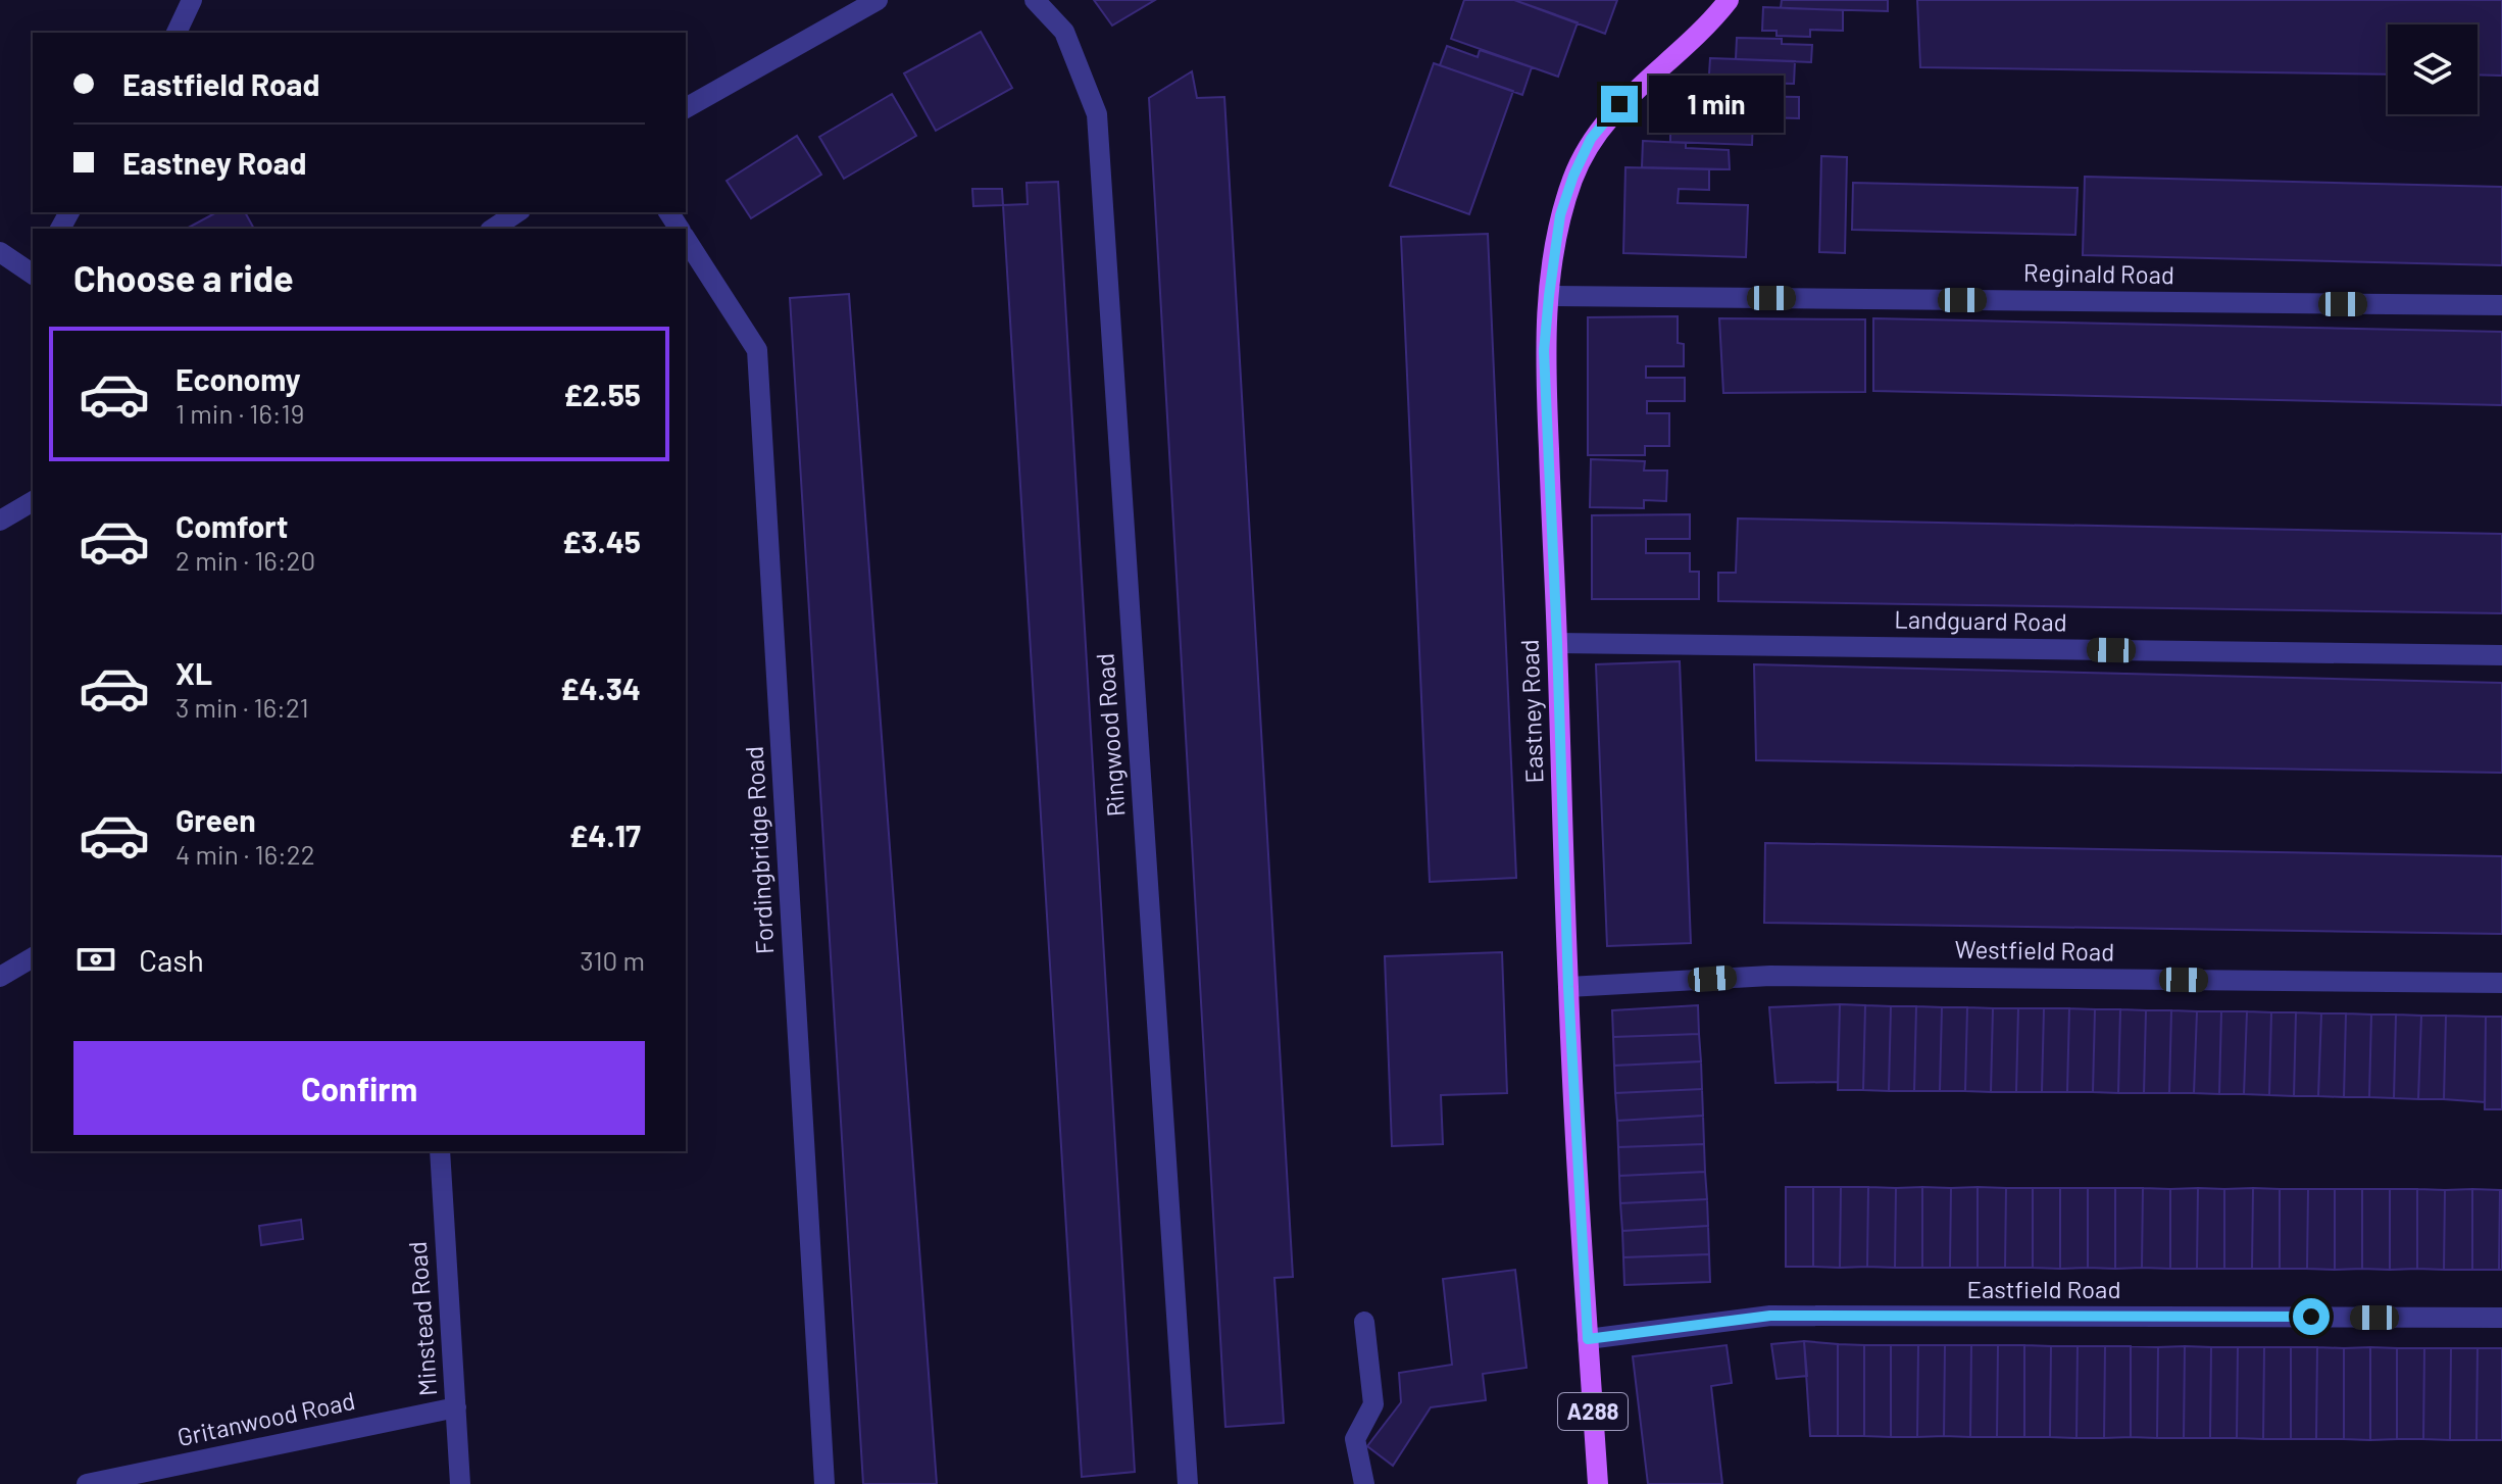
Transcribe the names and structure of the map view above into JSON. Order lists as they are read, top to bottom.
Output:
{
  "streets": {
    "main road": ["Eastney Road", "A288"],
    "street": [
      "Reginald Road",
      "Landguard Road",
      "Ringwood Road",
      "Fordingbridge Road",
      "Westfield Road",
      "Eastfield Road",
      "Minstead Road",
      "Gritanwood Road"
    ]
  },
  "crossings": [
    ["Reginald Road", "Eastney Road"],
    ["Landguard Road", "Eastney Road"],
    ["Eastney Road", "Westfield Road"],
    ["Eastney Road", "Eastfield Road"],
    ["Minstead Road", "Gritanwood Road"]
  ],
  "page": {
    "banner": ["Eastfield Road", "Eastney Road"],
    "bubble": "1 min",
    "heading": "Choose a ride",
    "list": [
      {
        "name": "Economy",
        "note": "1 min · 16:19",
        "value": "£2.55"
      },
      {
        "name": "Comfort",
        "note": "2 min · 16:20",
        "value": "£3.45"
      },
      {
        "name": "XL",
        "note": "3 min · 16:21",
        "value": "£4.34"
      },
      {
        "name": "Green",
        "note": "4 min · 16:22",
        "value": "£4.17"
      }
    ],
    "pay": ["Cash", "310 m"],
    "buttons": "Confirm"
  }
}
